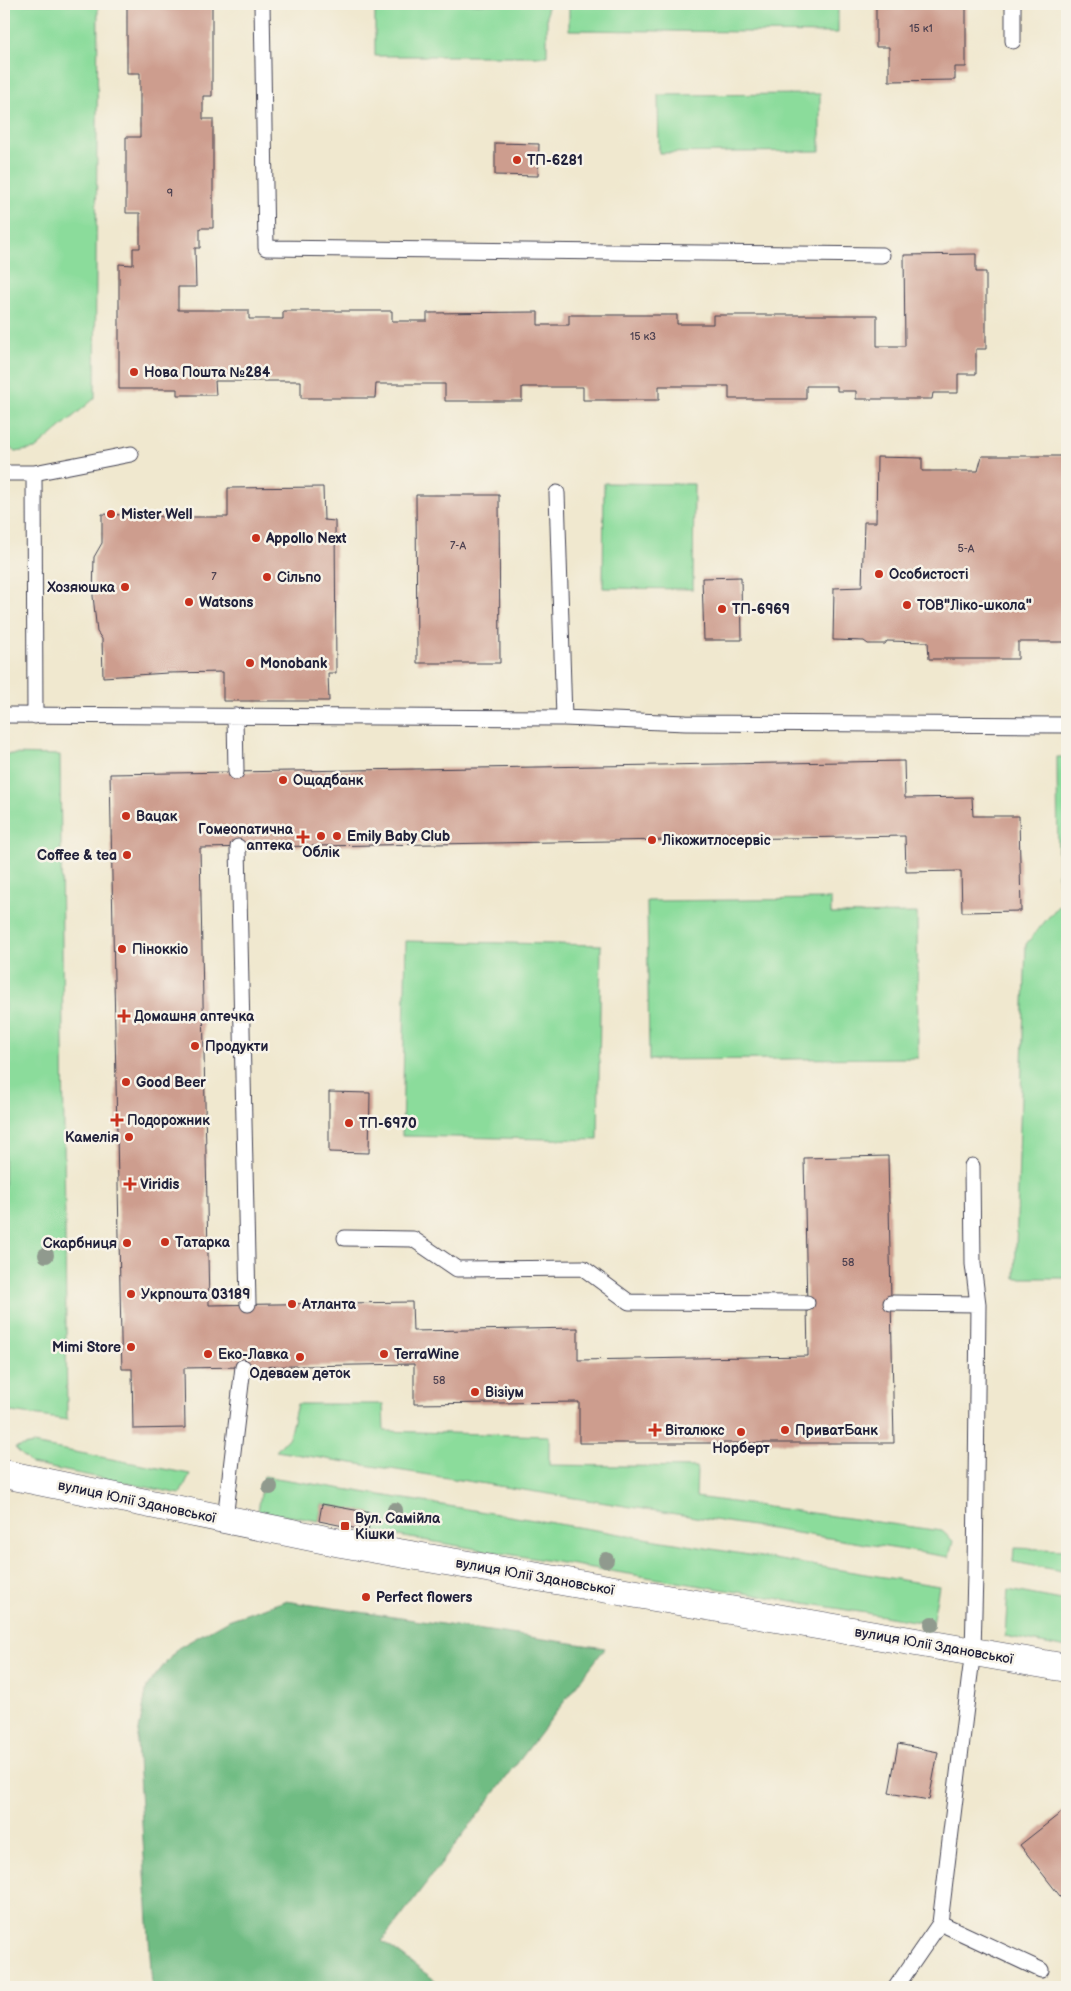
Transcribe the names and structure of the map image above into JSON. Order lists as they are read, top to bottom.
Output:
{
  "streets": {
    "street": ["вулиця Юлії Здановської"]
  },
  "places": {
    "other": [
      "ТП-6281",
      "Нова Пошта №284",
      "Mister Well",
      "Appollo Next",
      "Особистості",
      "Сільпо",
      "Хозяюшка",
      "Watsons",
      "ТОВ\"Ліко-школа\"",
      "ТП-6969",
      "Monobank",
      "Ощадбанк",
      "Вацак",
      "Облік",
      "Emily Baby Club",
      "Лікожитлосервіс",
      "Coffee & tea",
      "Піноккіо",
      "Продукти",
      "Good Beer",
      "ТП-6970",
      "Камелія",
      "Татарка",
      "Скарбниця",
      "Укрпошта 03189",
      "Атланта",
      "Mimi Store",
      "Еко-Лавка",
      "TerraWine",
      "Одеваем деток",
      "Візіум",
      "ПриватБанк",
      "Норберт",
      "Perfect flowers"
    ],
    "health": [
      "Гомеопатична аптека",
      "Домашня аптечка",
      "Подорожник",
      "Viridis",
      "Віталюкс"
    ],
    "transit": ["Вул. Самійла Кішки"]
  },
  "house_numbers": [
    "15 к1",
    "9",
    "15 к3",
    "7-А",
    "5-А",
    "7",
    "58",
    "58"
  ]
}
